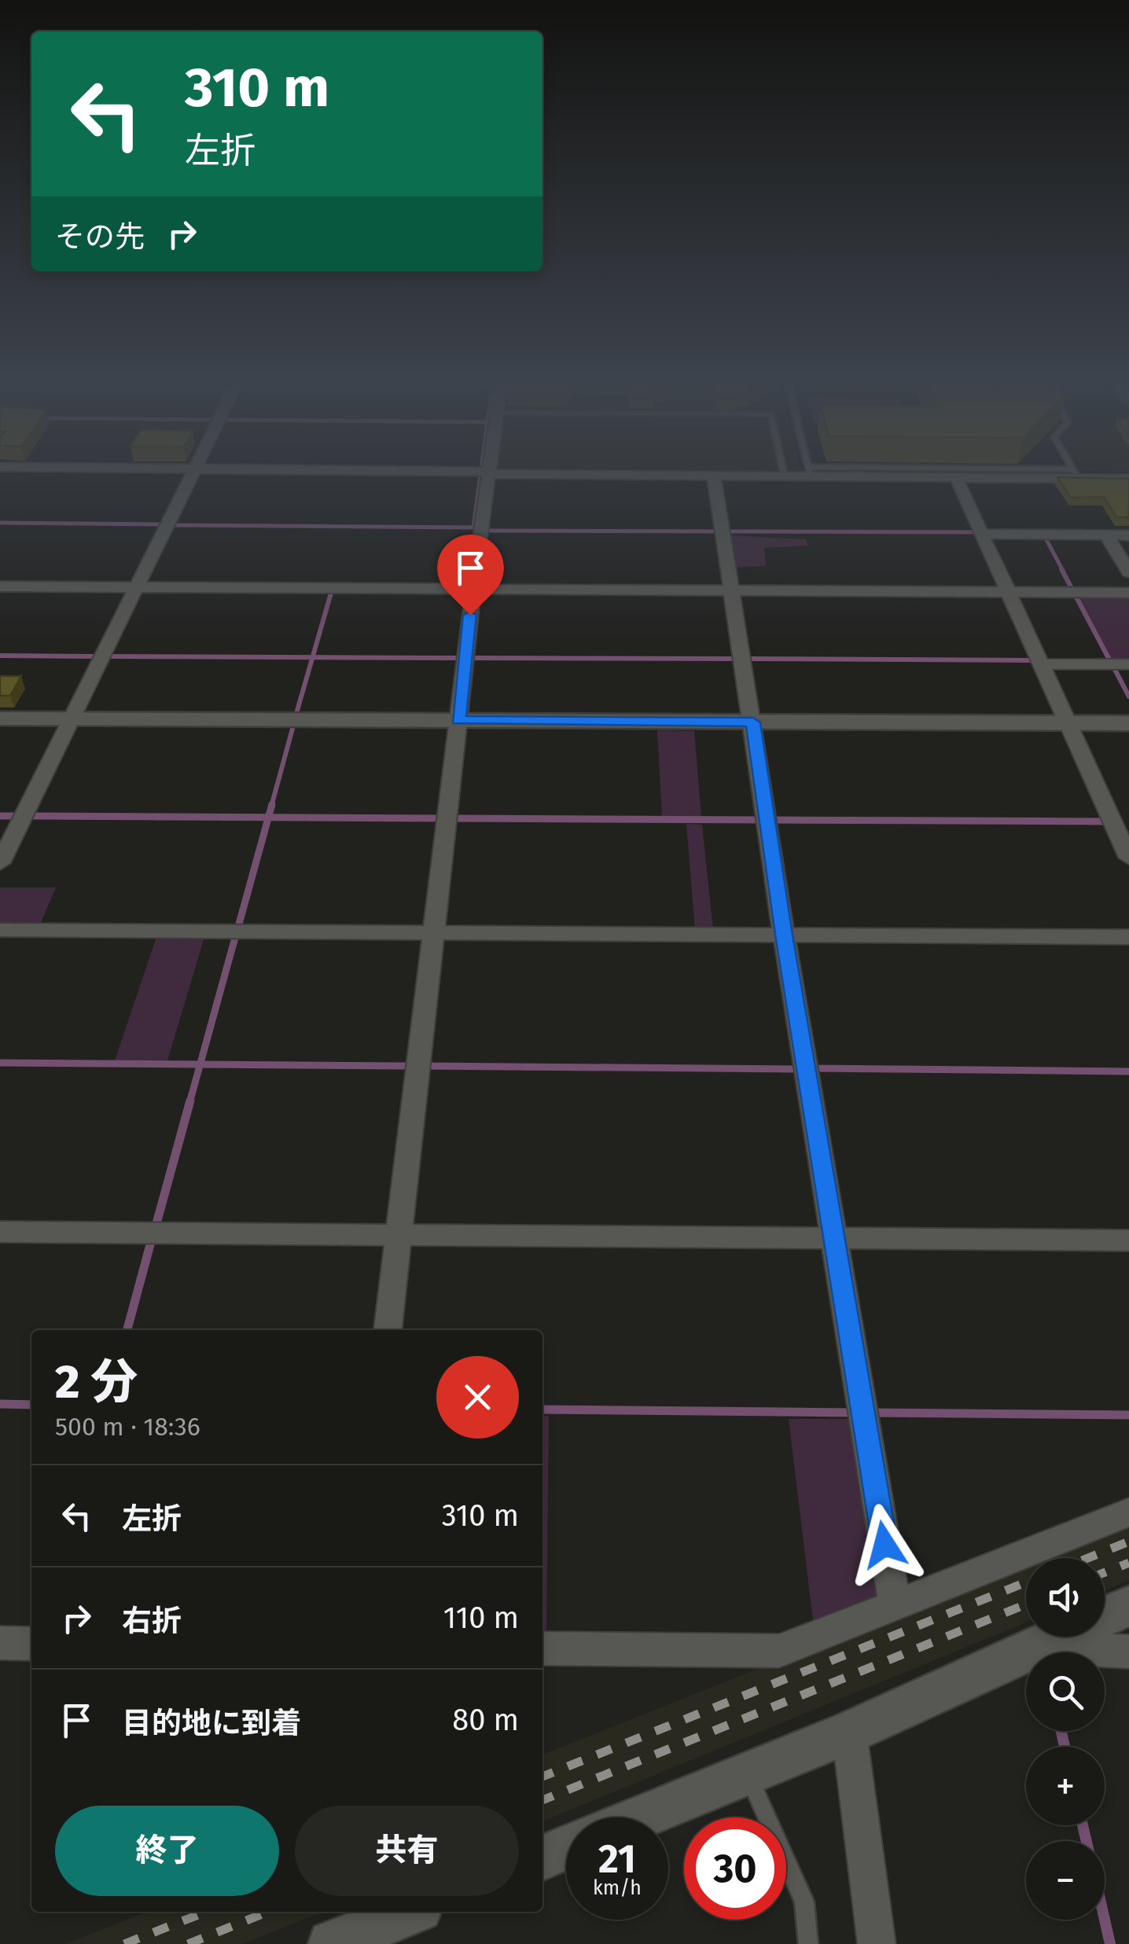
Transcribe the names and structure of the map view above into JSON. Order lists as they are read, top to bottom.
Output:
{
  "page": {
    "turn": ["310 m", "左折"],
    "then": "その先",
    "heading": ["2 分", "500 m · 18:36"],
    "list": [
      {
        "name": "左折",
        "value": "310 m"
      },
      {
        "name": "右折",
        "value": "110 m"
      },
      {
        "name": "目的地に到着",
        "value": "80 m"
      }
    ],
    "map_buttons": ["+", "−"],
    "buttons": ["終了", "共有"],
    "speed": "21 km/h",
    "limit": "30"
  }
}
